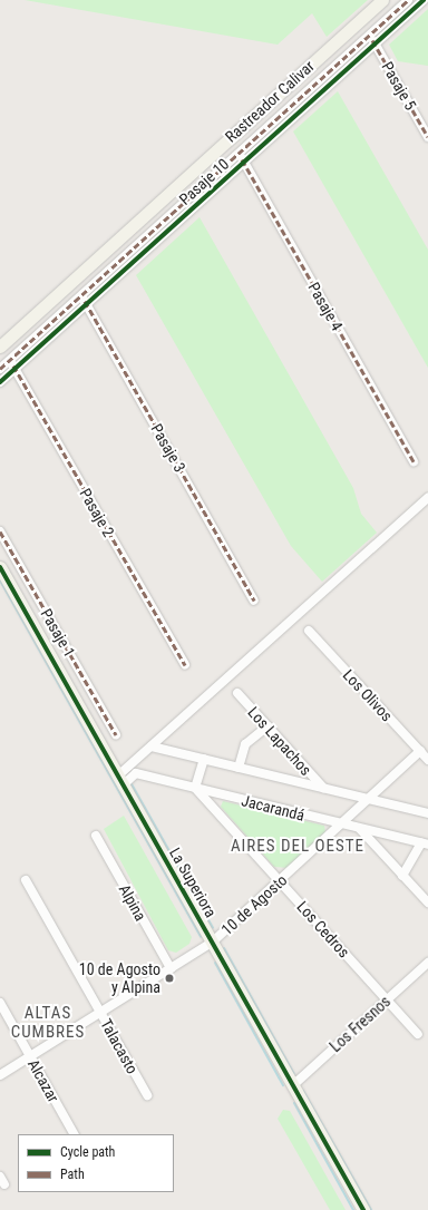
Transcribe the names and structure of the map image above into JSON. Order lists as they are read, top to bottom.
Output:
{
  "streets": {
    "street": [
      "Pasaje 5",
      "Rastreador Calivar",
      "Pasaje 10",
      "Pasaje 4",
      "Pasaje 3",
      "Pasaje 2",
      "Pasaje 1",
      "Los Olivos",
      "Los Lapachos",
      "Jacarandá",
      "La Superiora",
      "Alpina",
      "10 de Agosto",
      "Los Cedros",
      "Los Fresnos",
      "Talacasto",
      "Alcazar"
    ]
  },
  "crossings": [
    ["Pasaje 5", "Pasaje 10"],
    ["Pasaje 10", "Pasaje 4"],
    ["Pasaje 10", "Pasaje 3"],
    ["Pasaje 10", "Pasaje 2"],
    ["Los Olivos", "10 de Agosto"],
    ["Los Lapachos", "Jacarandá"],
    ["Jacarandá", "La Superiora"],
    ["Jacarandá", "10 de Agosto"],
    ["Jacarandá", "Los Cedros"],
    ["La Superiora", "10 de Agosto"],
    ["La Superiora", "Los Fresnos"],
    ["Alpina", "10 de Agosto"],
    ["10 de Agosto", "Los Cedros"],
    ["10 de Agosto", "Talacasto"],
    ["10 de Agosto", "Alcazar"],
    ["Los Cedros", "Los Fresnos"]
  ],
  "districts": ["AIRES DEL OESTE", "ALTAS CUMBRES"],
  "places": ["10 de Agosto y Alpina"],
  "legend": ["Cycle path", "Path"]
}
